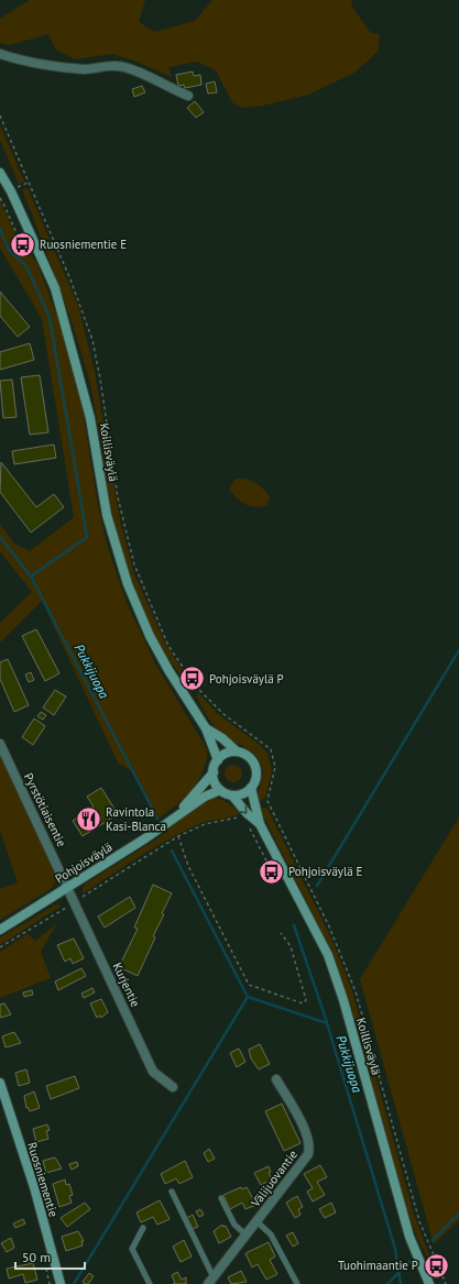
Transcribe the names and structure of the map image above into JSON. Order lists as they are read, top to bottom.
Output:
{
  "streets": {
    "main road": ["Koillisväylä", "Pohjoisväylä", "Ruosniementie"],
    "street": ["Pyrstötiaisentie", "Kurjentie", "Välijuovantie"]
  },
  "crossings": [
    ["Koillisväylä", "Pohjoisväylä"],
    ["Pyrstötiaisentie", "Pohjoisväylä"],
    ["Pyrstötiaisentie", "Kurjentie"],
    ["Pohjoisväylä", "Kurjentie"]
  ],
  "water": ["Pukkijuopa"],
  "places": {
    "bus stop": [
      "Ruosniementie E",
      "Pohjoisväylä P",
      "Pohjoisväylä E",
      "Tuohimaantie P"
    ],
    "restaurant": ["Ravintola Kasi-Blanca"]
  },
  "scale_bar": "50 m"
}
